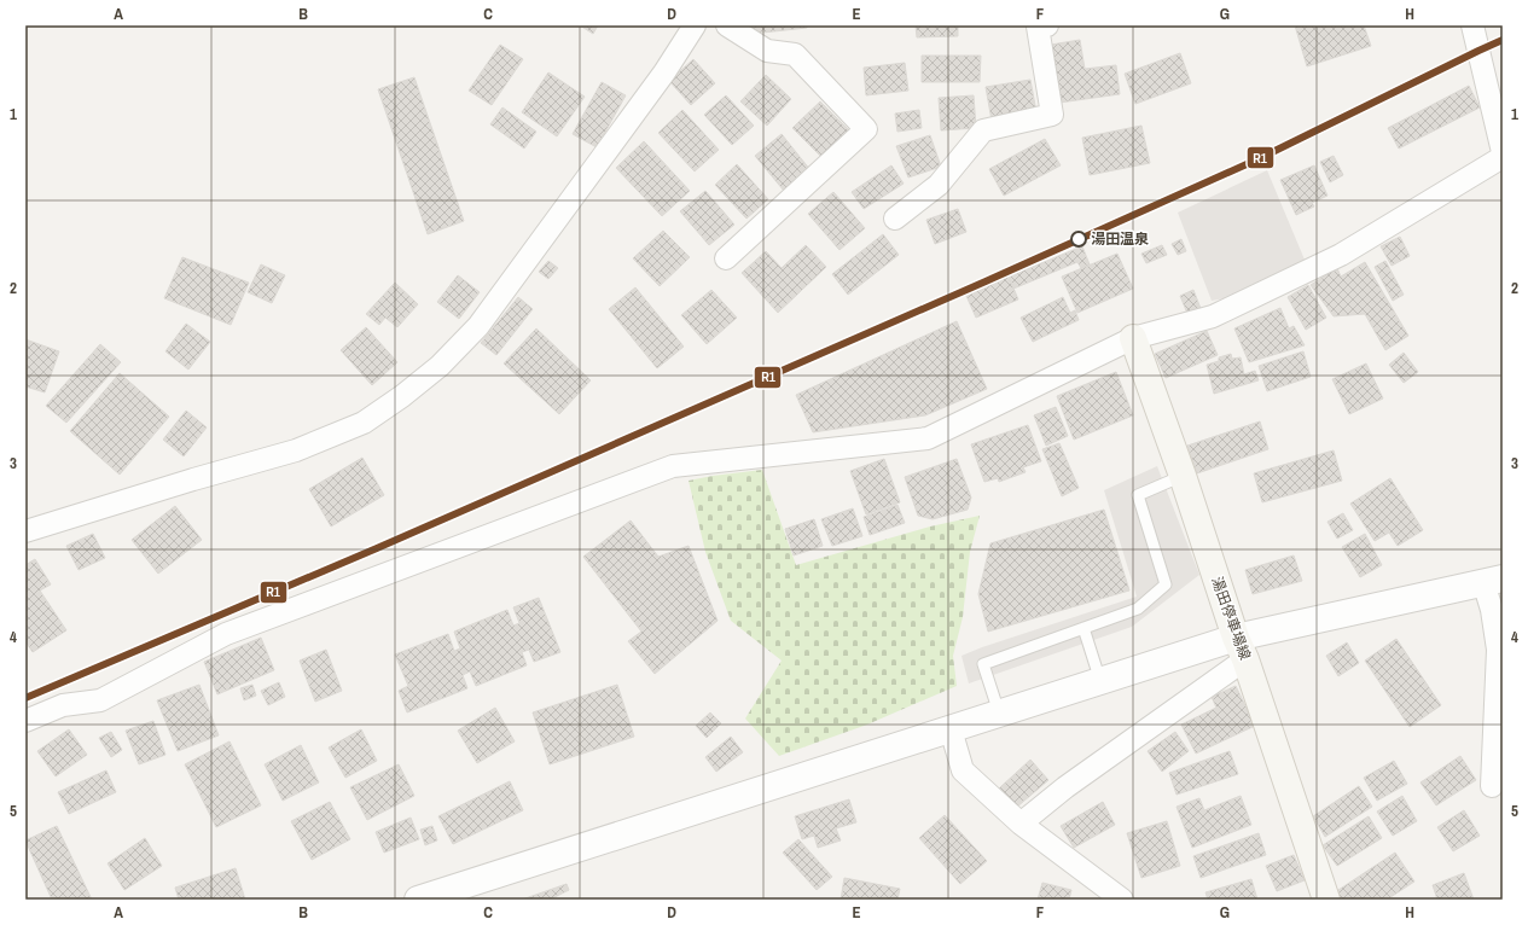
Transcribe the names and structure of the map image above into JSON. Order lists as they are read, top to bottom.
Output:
{
  "streets": {
    "main road": ["湯田停車場線"]
  },
  "places": ["湯田温泉"],
  "lines": ["transit line R1"],
  "grid": {
    "columns": [
      "A",
      "B",
      "C",
      "D",
      "E",
      "F",
      "G",
      "H"
    ],
    "rows": [
      "1",
      "2",
      "3",
      "4",
      "5"
    ]
  }
}
